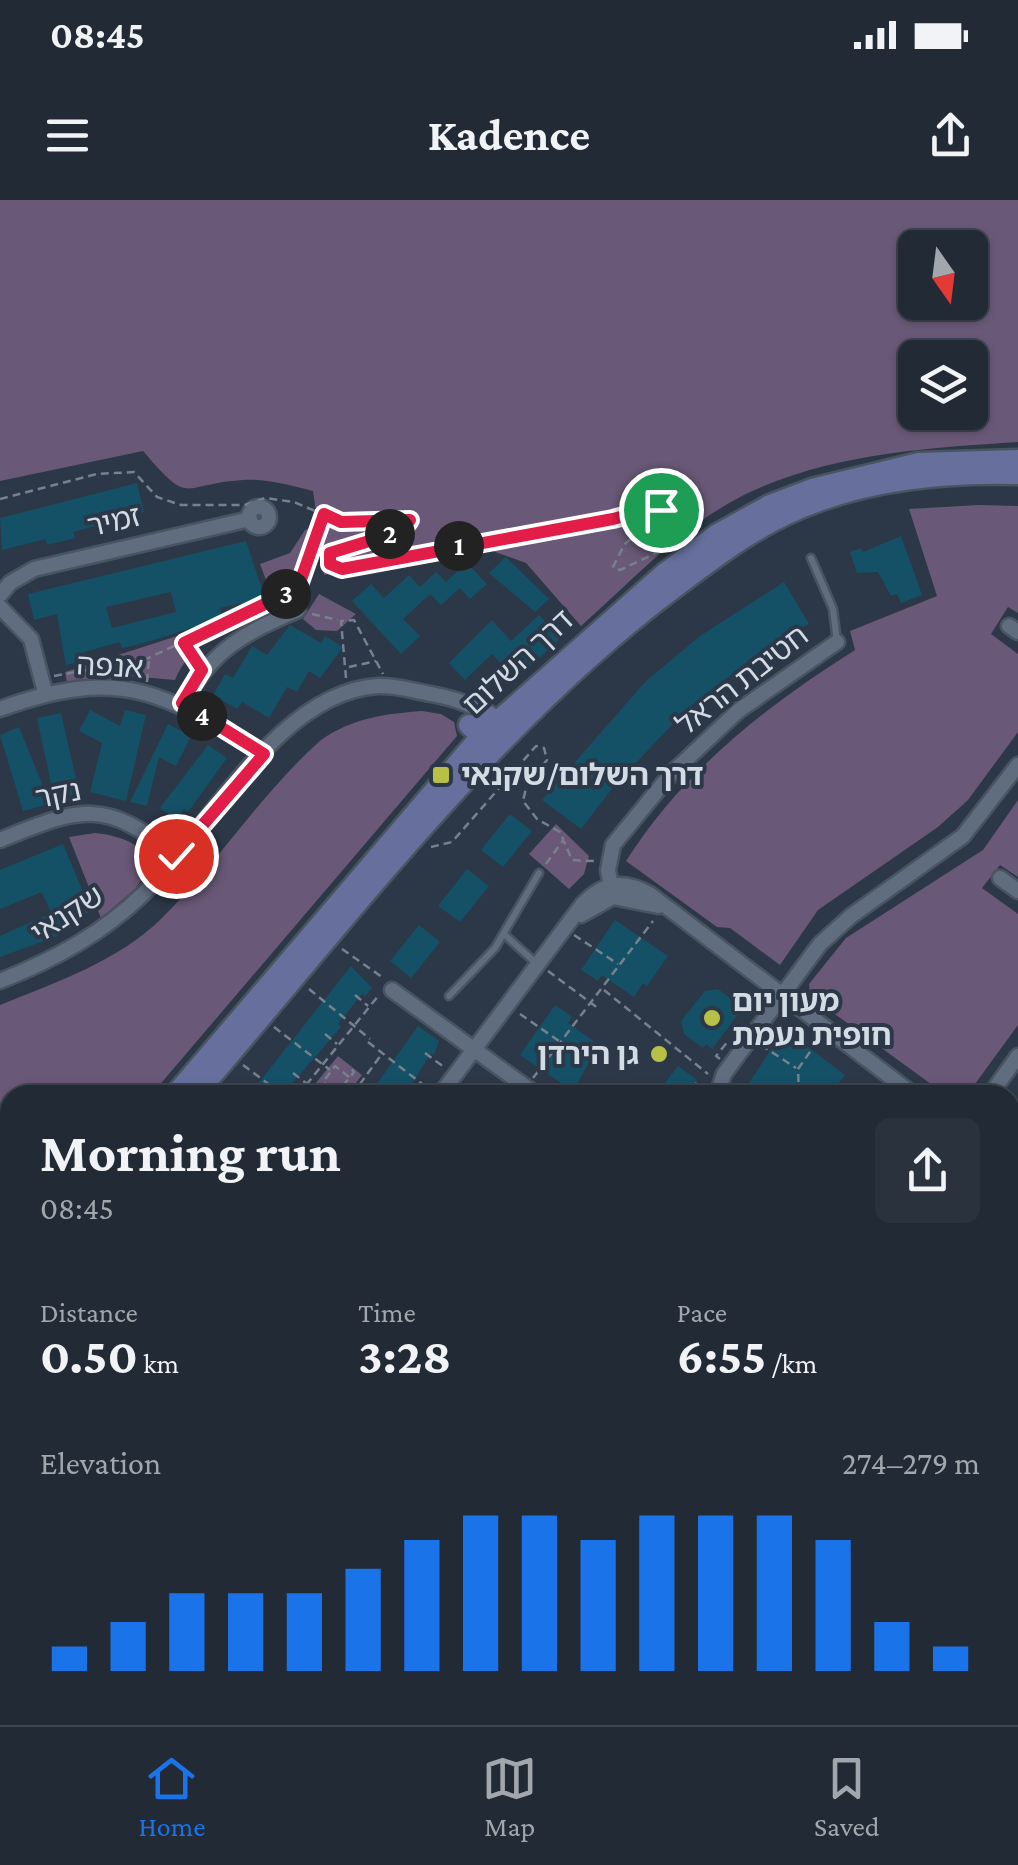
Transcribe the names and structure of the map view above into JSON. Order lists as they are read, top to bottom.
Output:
{
  "streets": {
    "street": [
      "זמיר",
      "דרך השלום",
      "אנפה",
      "חטיבת הראל",
      "נקר",
      "שקנאי"
    ]
  },
  "crossings": [
    ["דרך השלום", "שקנאי"],
    ["אנפה", "שקנאי"],
    ["נקר", "שקנאי"]
  ],
  "places": {
    "transit": ["דרך השלום/שקנאי"],
    "other": ["מעון יום חופית נעמת", "גן הירדן"]
  },
  "north": "bottom",
  "page": {
    "status": "08:45",
    "header": "Kadence",
    "pins": [
      "2",
      "1",
      "3",
      "4"
    ],
    "heading": ["Morning run", "08:45"],
    "stats": [
      ["Distance", "0.50 km"],
      ["Time", "3:28"],
      ["Pace", "6:55 /km"]
    ],
    "chart": ["Elevation", "274–279 m"],
    "tabs": ["Home", "Map", "Saved"]
  }
}
